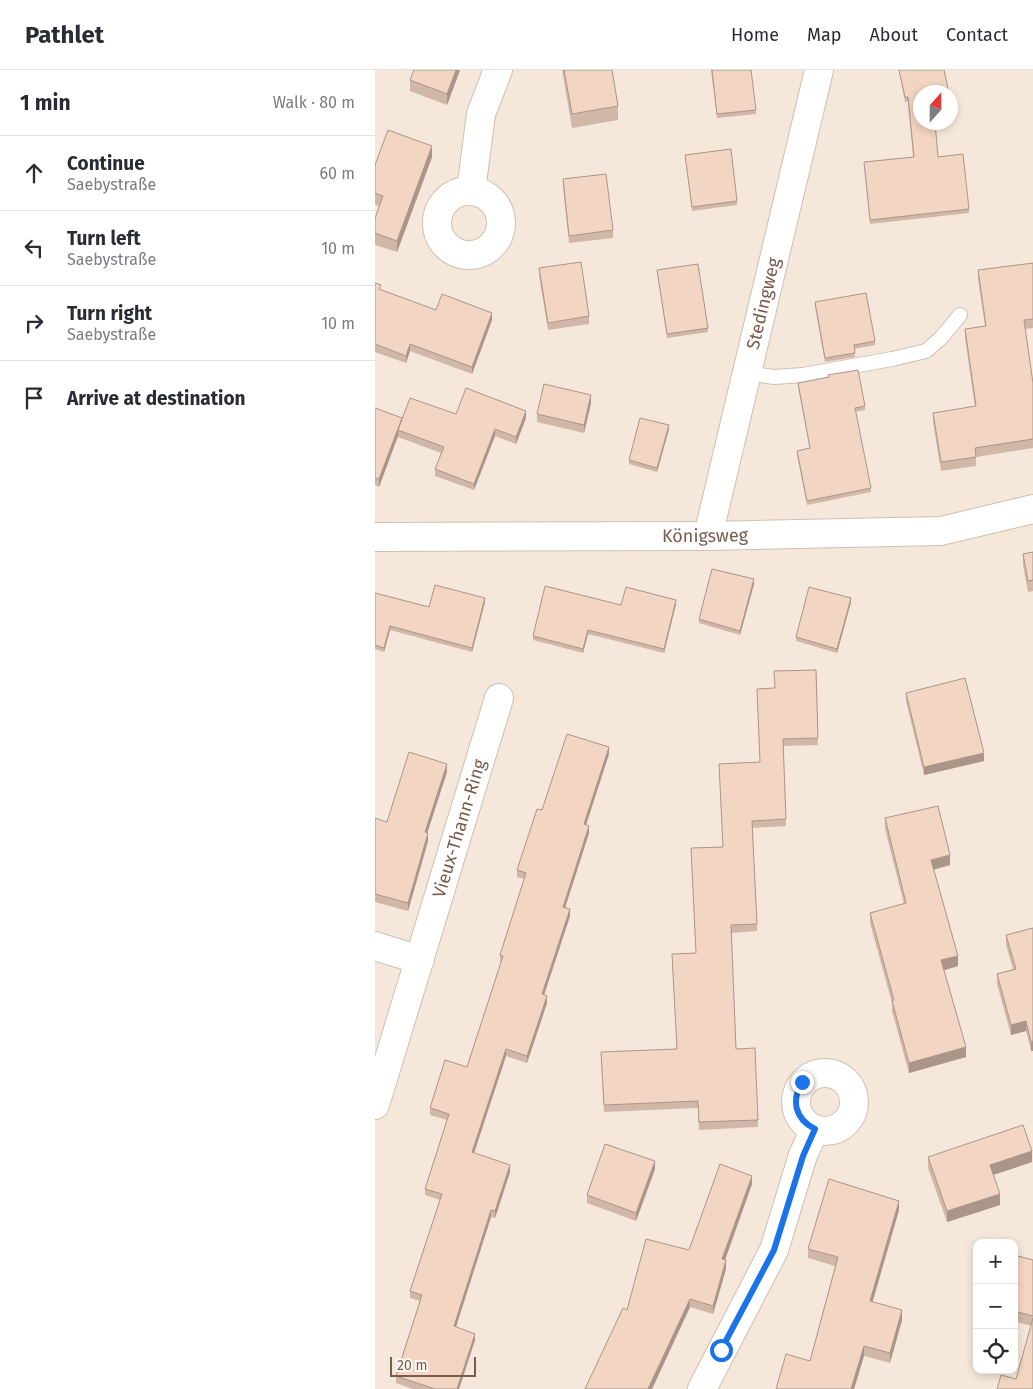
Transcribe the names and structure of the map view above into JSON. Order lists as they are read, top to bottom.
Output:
{
  "streets": {
    "street": ["Stedingweg", "Königsweg", "Vieux-Thann-Ring"]
  },
  "crossings": [
    ["Stedingweg", "Königsweg"]
  ],
  "scale_bar": "20 m",
  "north": "top",
  "page": {
    "header": "Pathlet",
    "nav": [
      "Home",
      "Map",
      "About",
      "Contact"
    ],
    "heading": ["1 min", "Walk · 80 m"],
    "list": [
      ["Continue", "Saebystraße", "60 m"],
      ["Turn left", "Saebystraße", "10 m"],
      ["Turn right", "Saebystraße", "10 m"],
      "Arrive at destination"
    ],
    "map_buttons": ["+", "−"],
    "scale": "20 m"
  }
}
